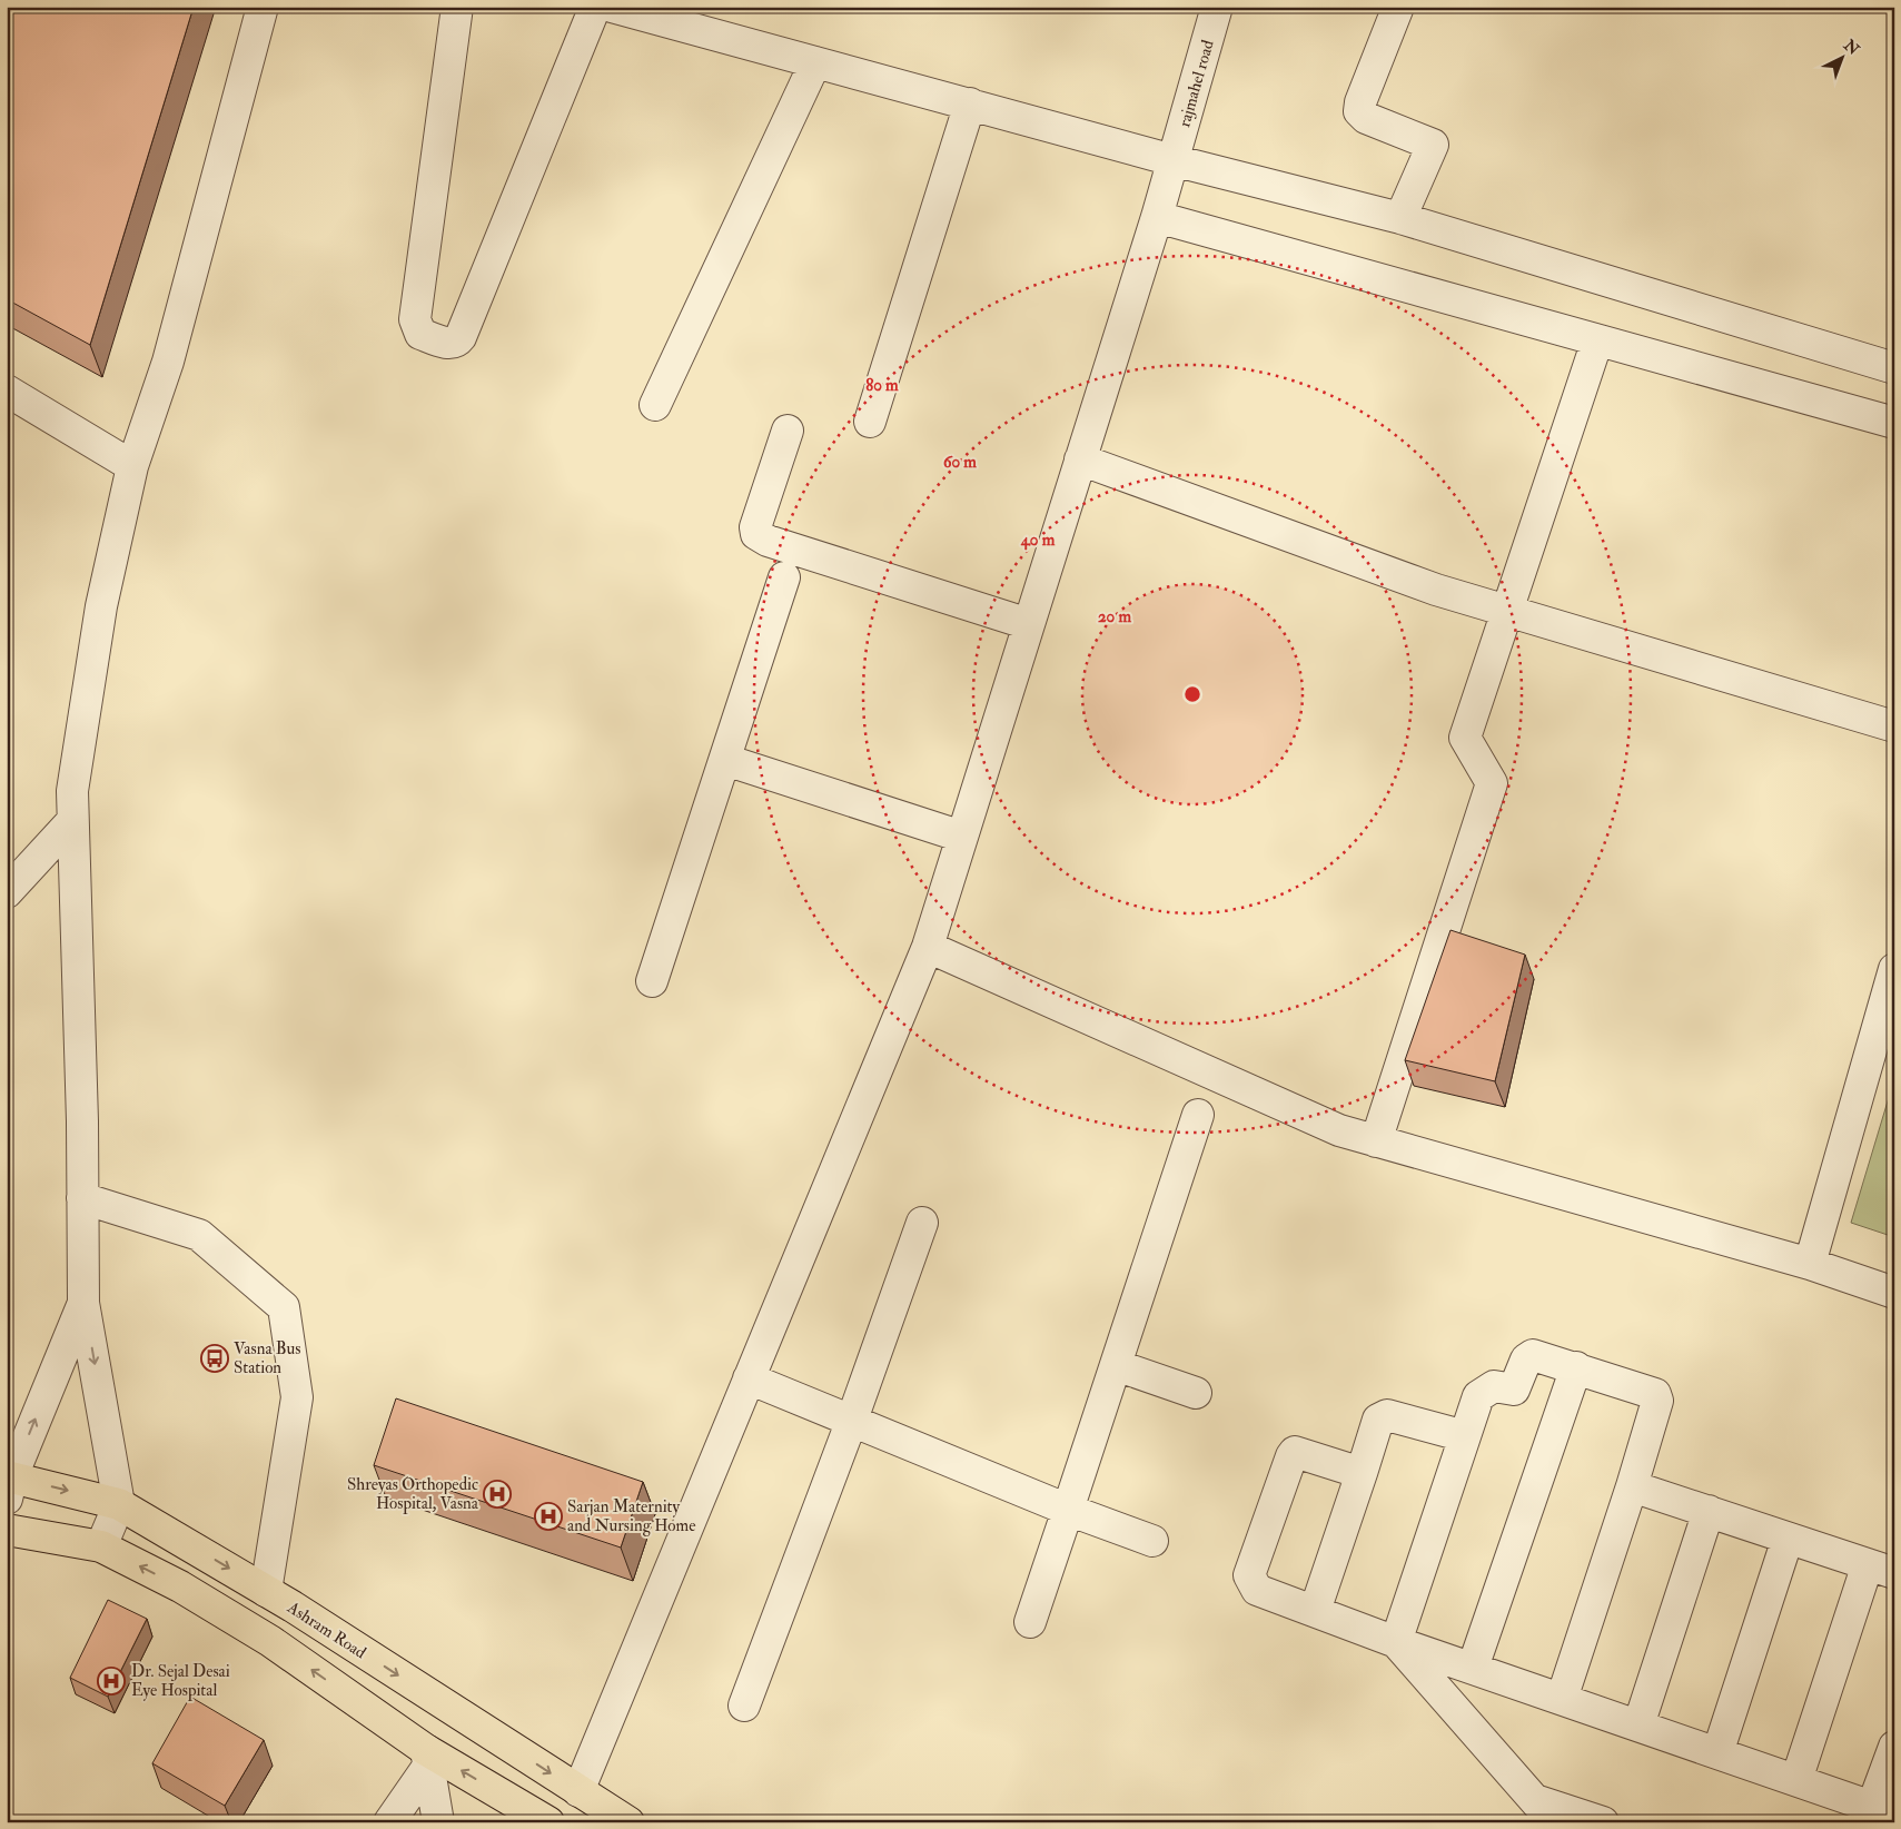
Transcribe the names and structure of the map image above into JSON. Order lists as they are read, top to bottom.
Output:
{
  "streets": {
    "main road": ["Ashram Road"],
    "street": ["rajmahel road"]
  },
  "crossings": [
    ["rajmahel road", "Ashram Road"]
  ],
  "places": {
    "bus stop": ["Vasna Bus Station"],
    "hospital": ["Shreyas Orthopedic Hospital, Vasna", "Sarjan Maternity and Nursing Home", "Dr. Sejal Desai Eye Hospital"]
  },
  "north": "top right",
  "rings": [
    "80 m",
    "60 m",
    "40 m",
    "20 m"
  ]
}
